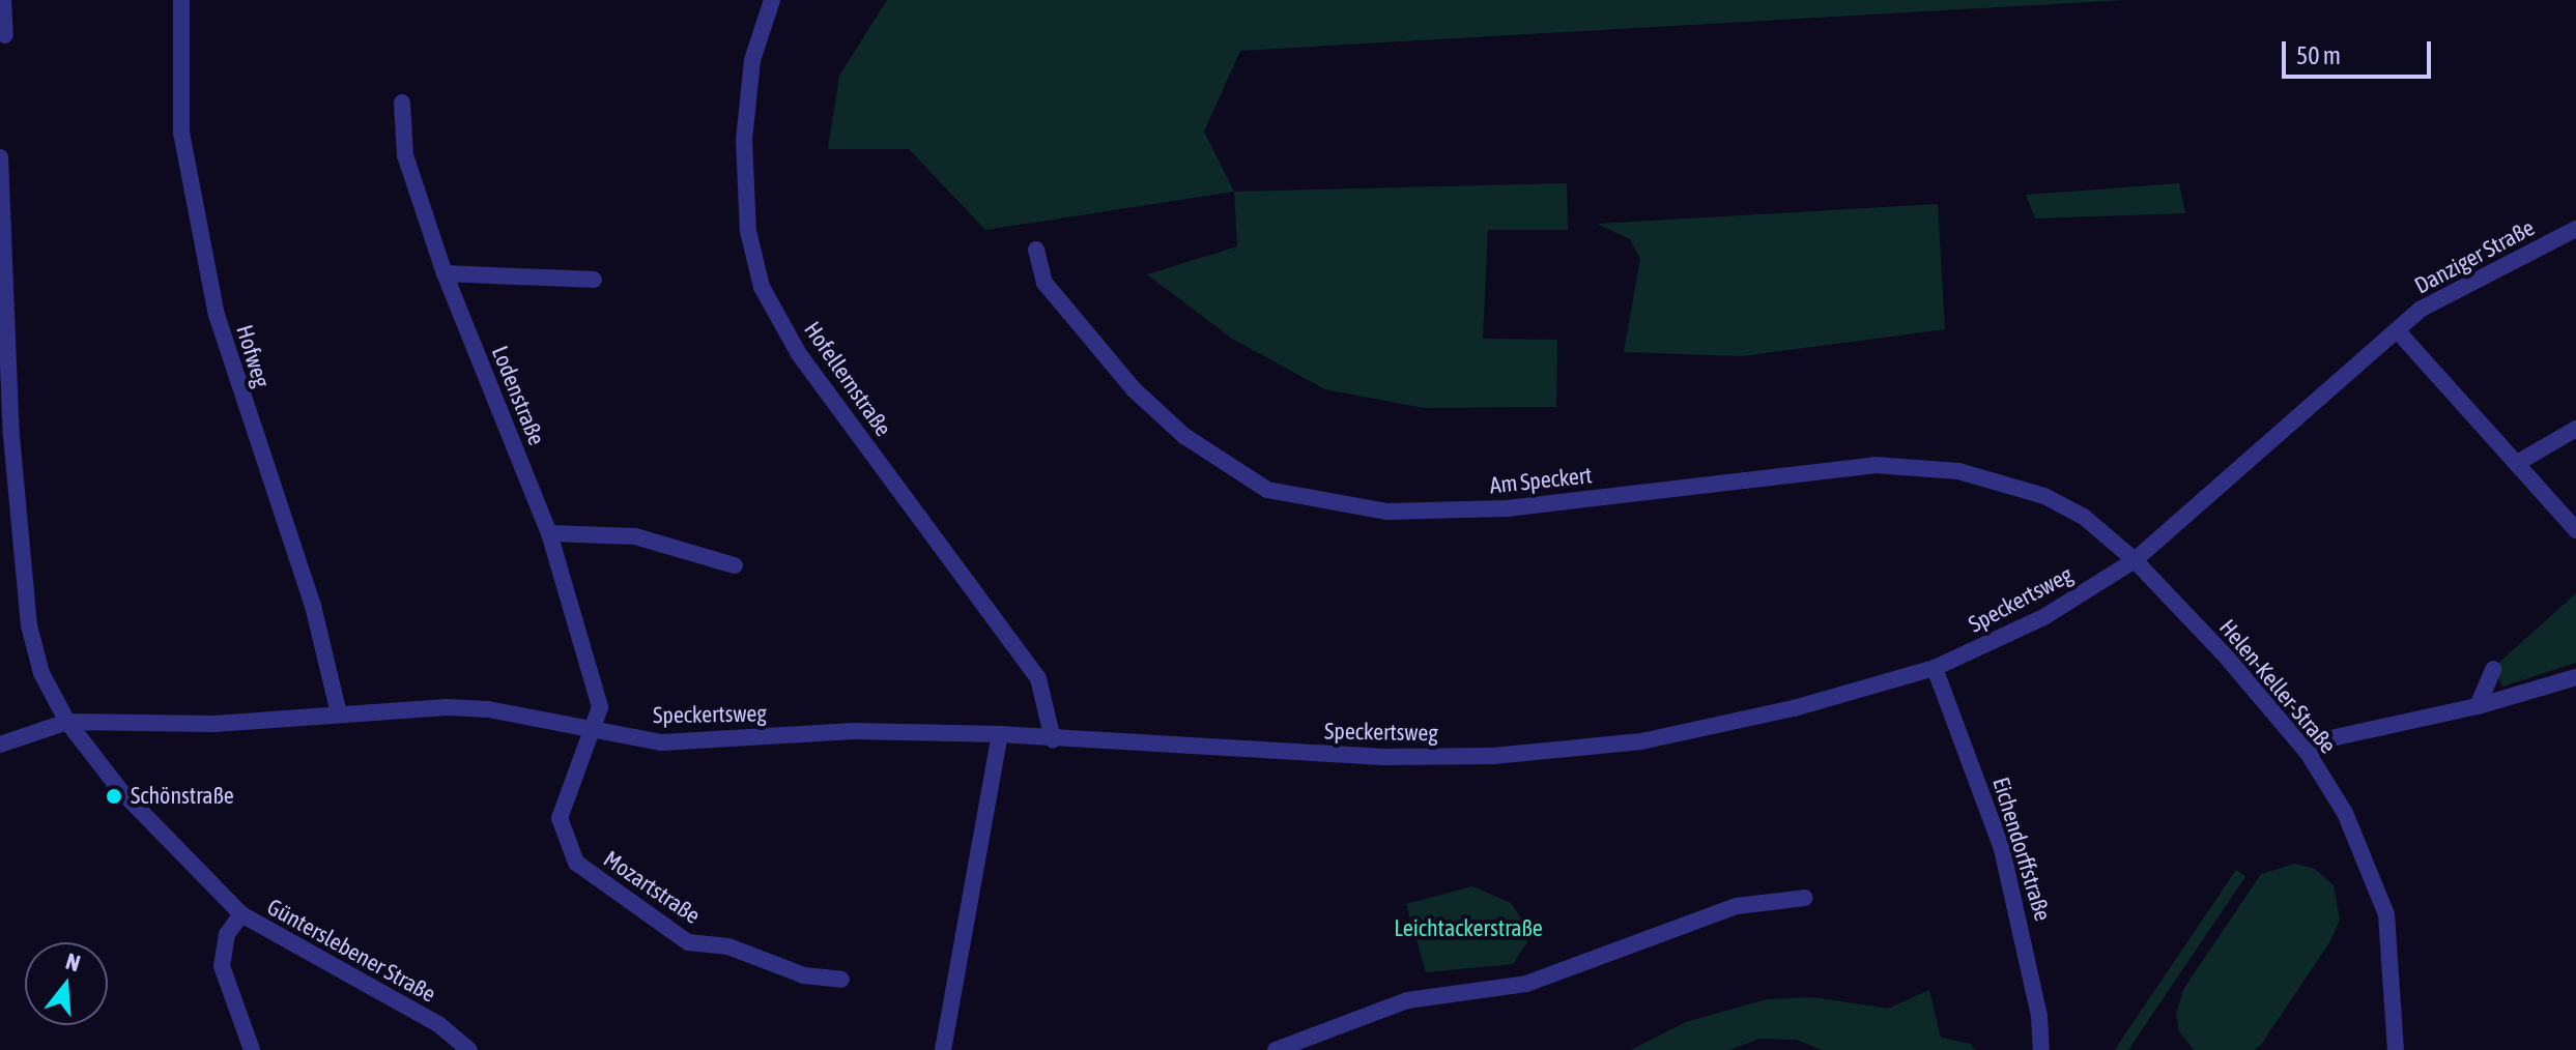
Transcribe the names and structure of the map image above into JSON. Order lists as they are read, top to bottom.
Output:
{
  "streets": {
    "street": [
      "Danziger Straße",
      "Hofweg",
      "Hofellernstraße",
      "Lodenstraße",
      "Am Speckert",
      "Speckertsweg",
      "Helen-Keller-Straße",
      "Eichendorffstraße",
      "Mozartstraße",
      "Günterslebener Straße"
    ]
  },
  "crossings": [
    ["Danziger Straße", "Speckertsweg"],
    ["Hofweg", "Speckertsweg"],
    ["Hofellernstraße", "Speckertsweg"],
    ["Lodenstraße", "Speckertsweg"],
    ["Lodenstraße", "Mozartstraße"],
    ["Am Speckert", "Speckertsweg"],
    ["Am Speckert", "Helen-Keller-Straße"],
    ["Speckertsweg", "Helen-Keller-Straße"],
    ["Speckertsweg", "Eichendorffstraße"],
    ["Speckertsweg", "Mozartstraße"],
    ["Speckertsweg", "Günterslebener Straße"]
  ],
  "parks": ["Leichtackerstraße"],
  "places": ["Schönstraße"],
  "scale_bar": "50 m",
  "north": "top"
}
